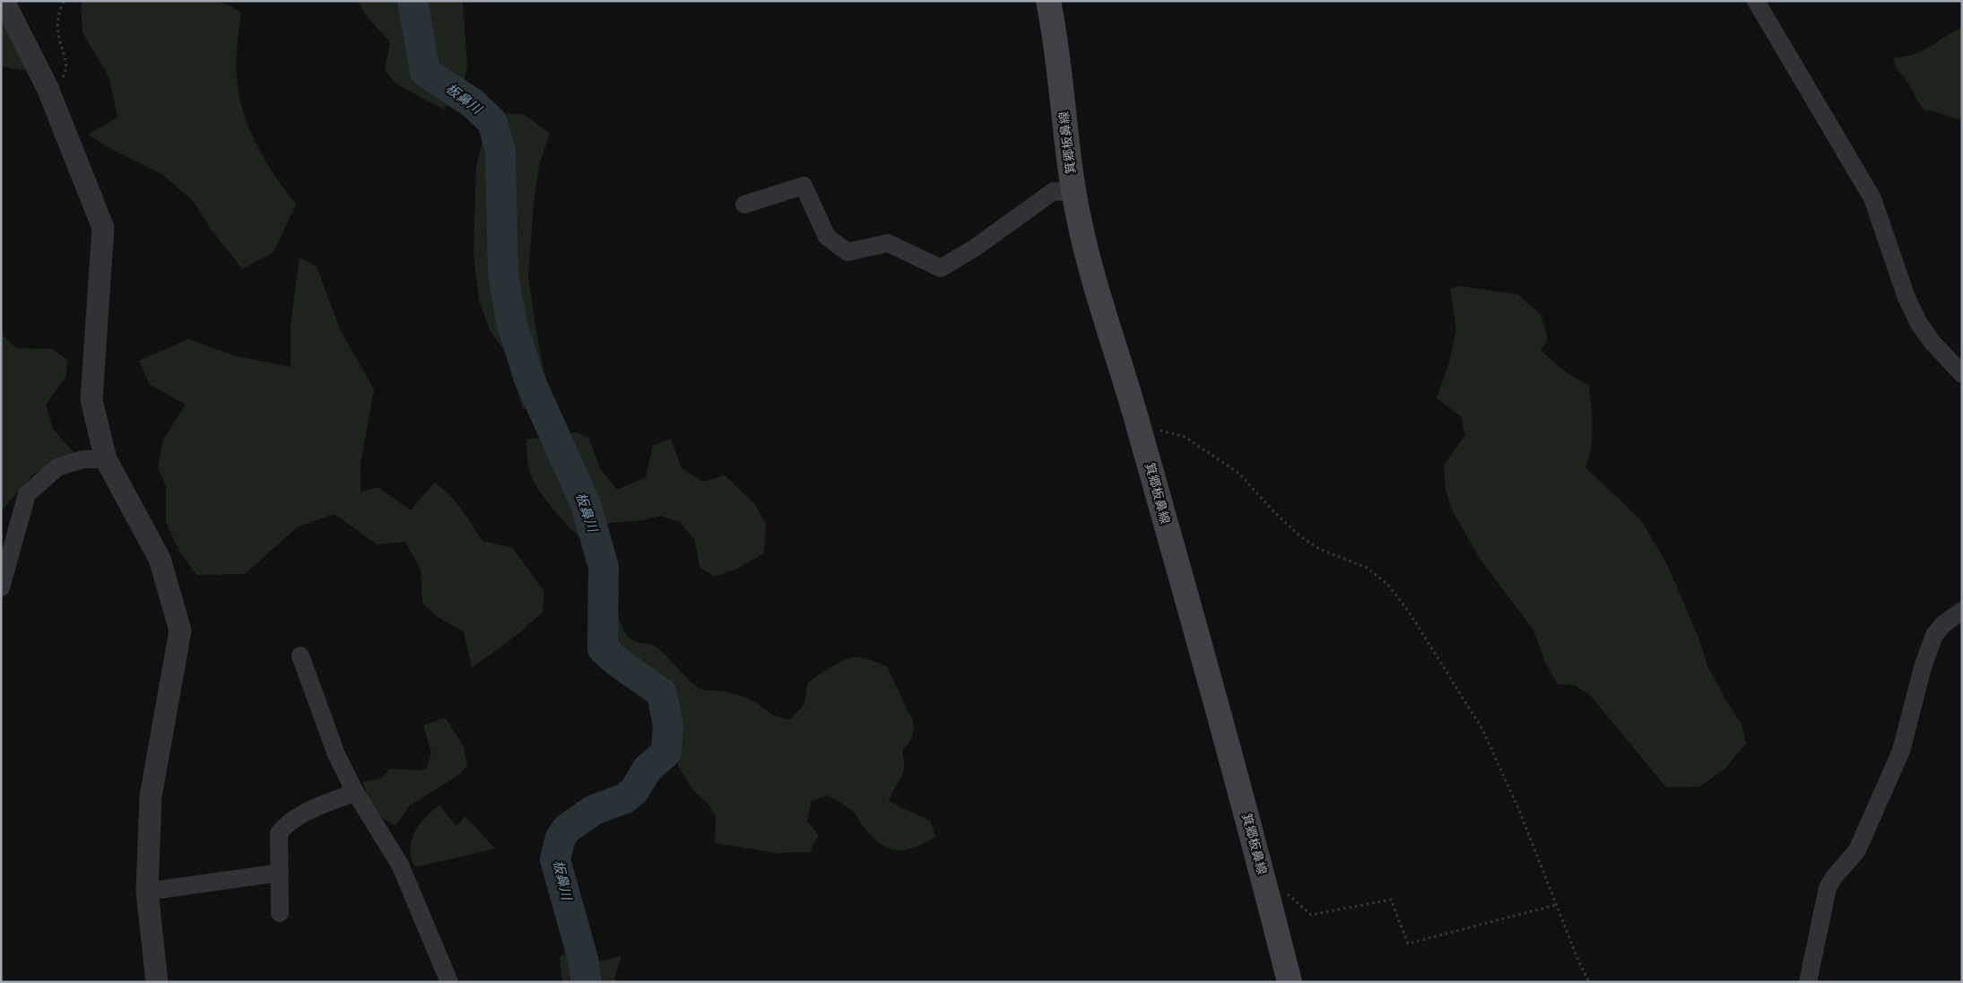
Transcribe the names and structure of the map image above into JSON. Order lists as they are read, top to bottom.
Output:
{
  "streets": {
    "main road": ["箕郷板鼻線"]
  },
  "water": ["板鼻川"]
}
